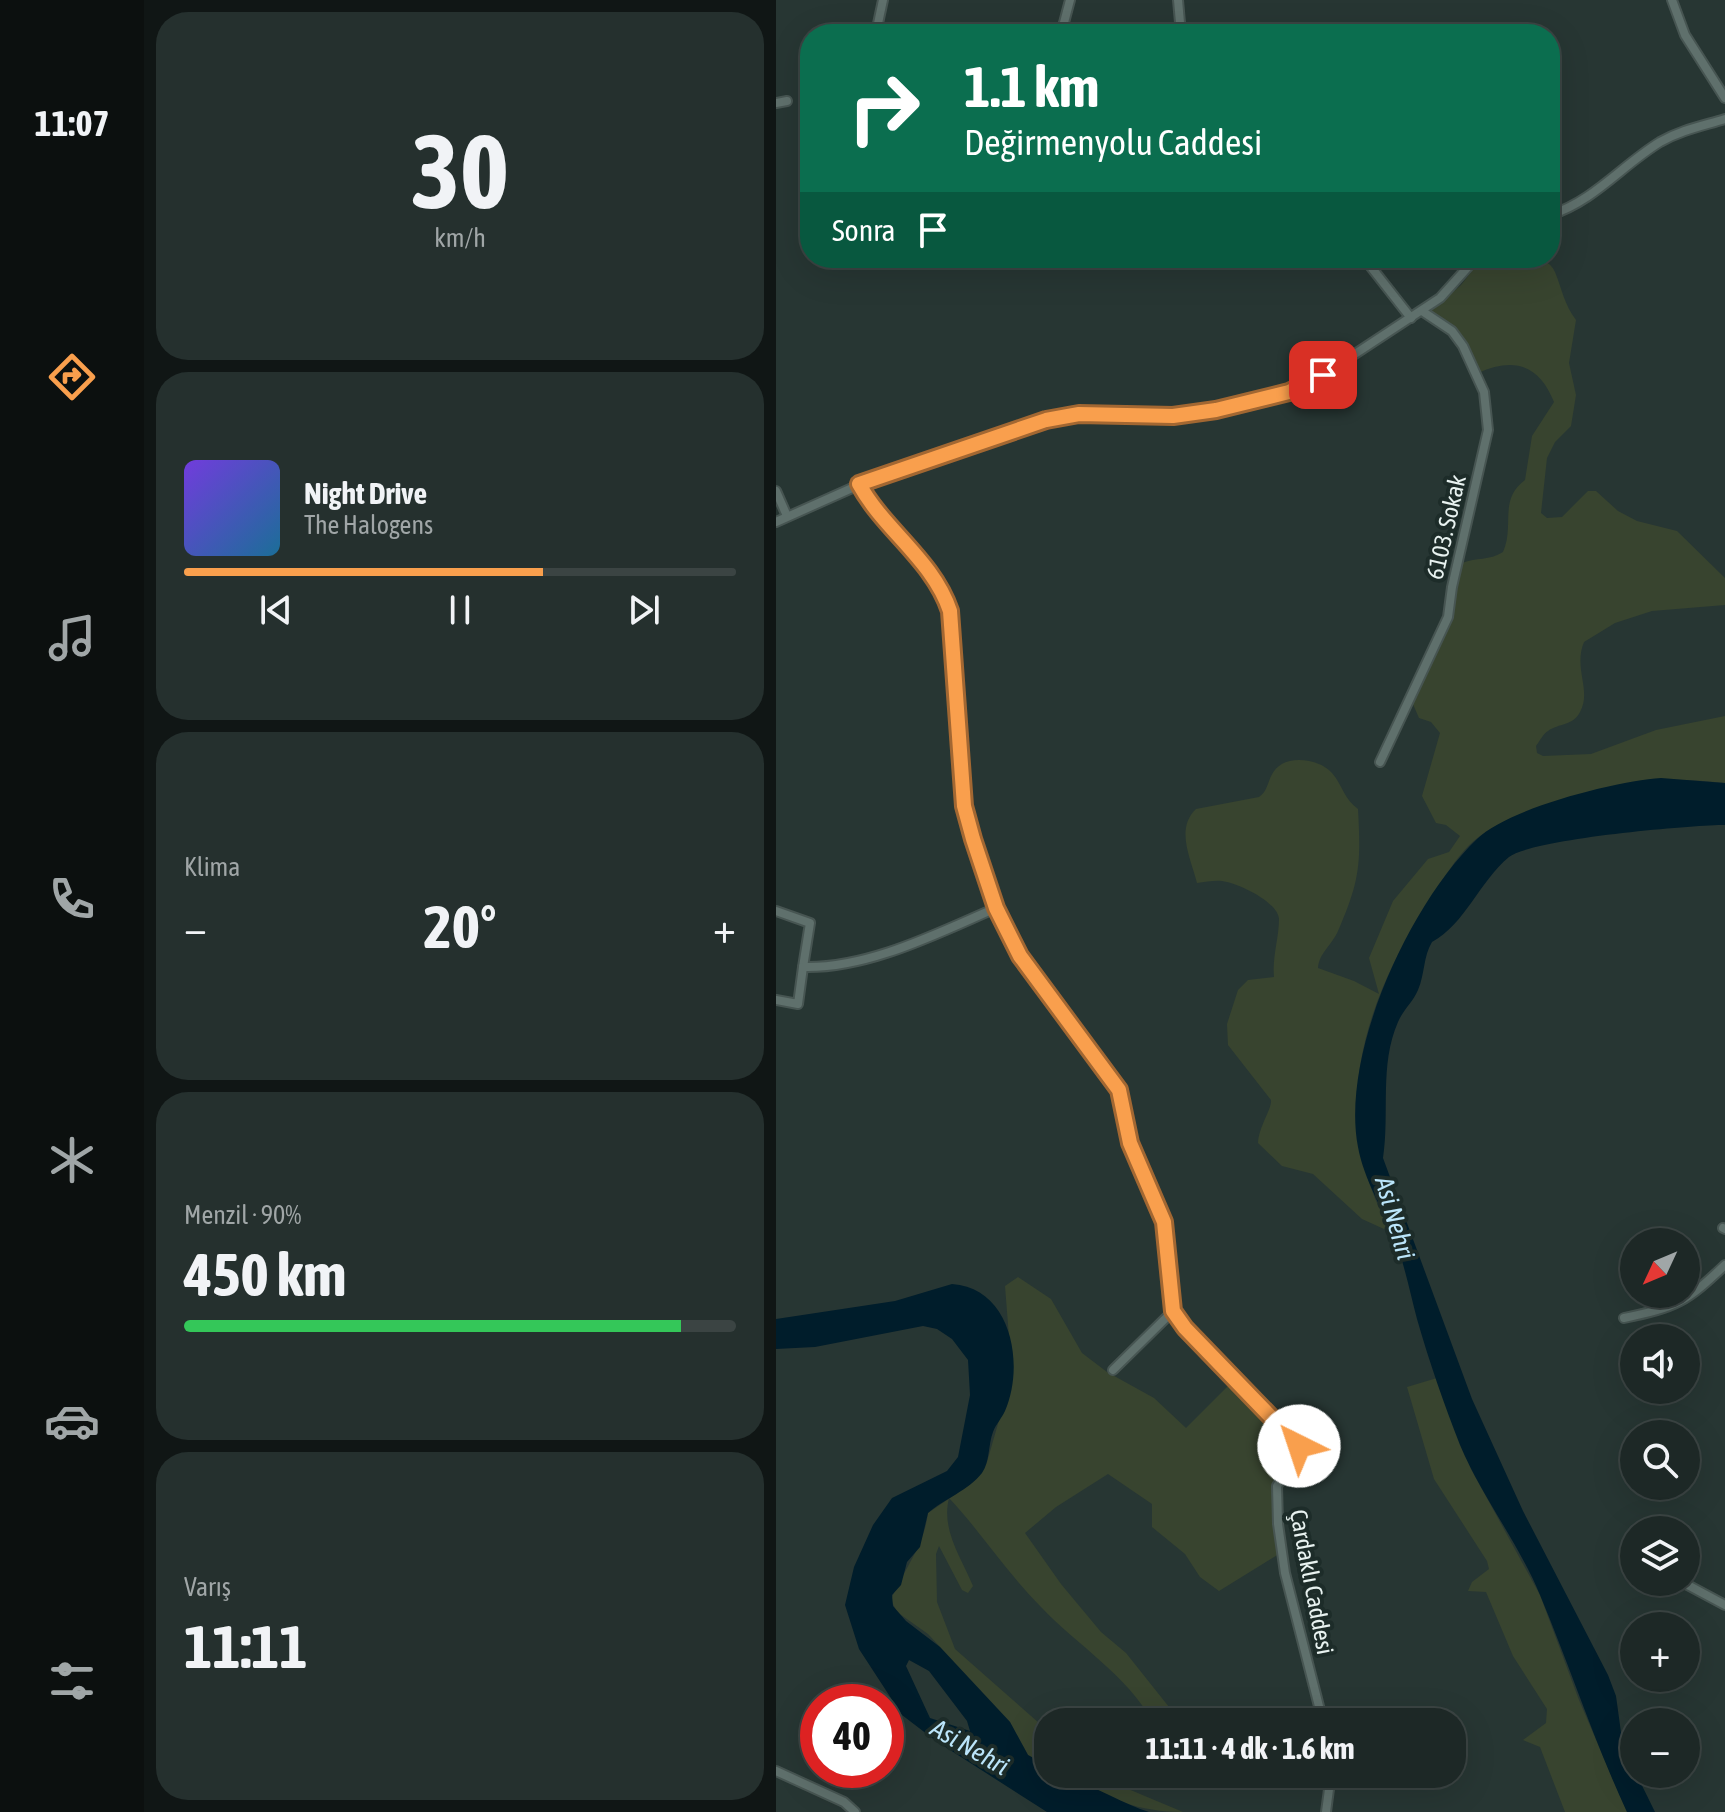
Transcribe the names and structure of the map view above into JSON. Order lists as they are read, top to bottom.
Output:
{
  "streets": {
    "street": ["6103. Sokak", "Çardaklı Caddesi"]
  },
  "water": ["Asi Nehri"],
  "north": "bottom left",
  "page": {
    "tabs": "11:07",
    "tile": [
      ["30", "km/h"],
      "Klima",
      ["Menzil · 90%", "450 km"],
      ["Varış", "11:11"]
    ],
    "turn": ["1.1 km", "Değirmenyolu Caddesi"],
    "then": "Sonra",
    "song": ["Night Drive", "The Halogens"],
    "heat": ["−", "20°", "+"],
    "map_buttons": ["+", "−"],
    "limit": "40",
    "trip": "11:11 · 4 dk · 1.6 km"
  }
}
